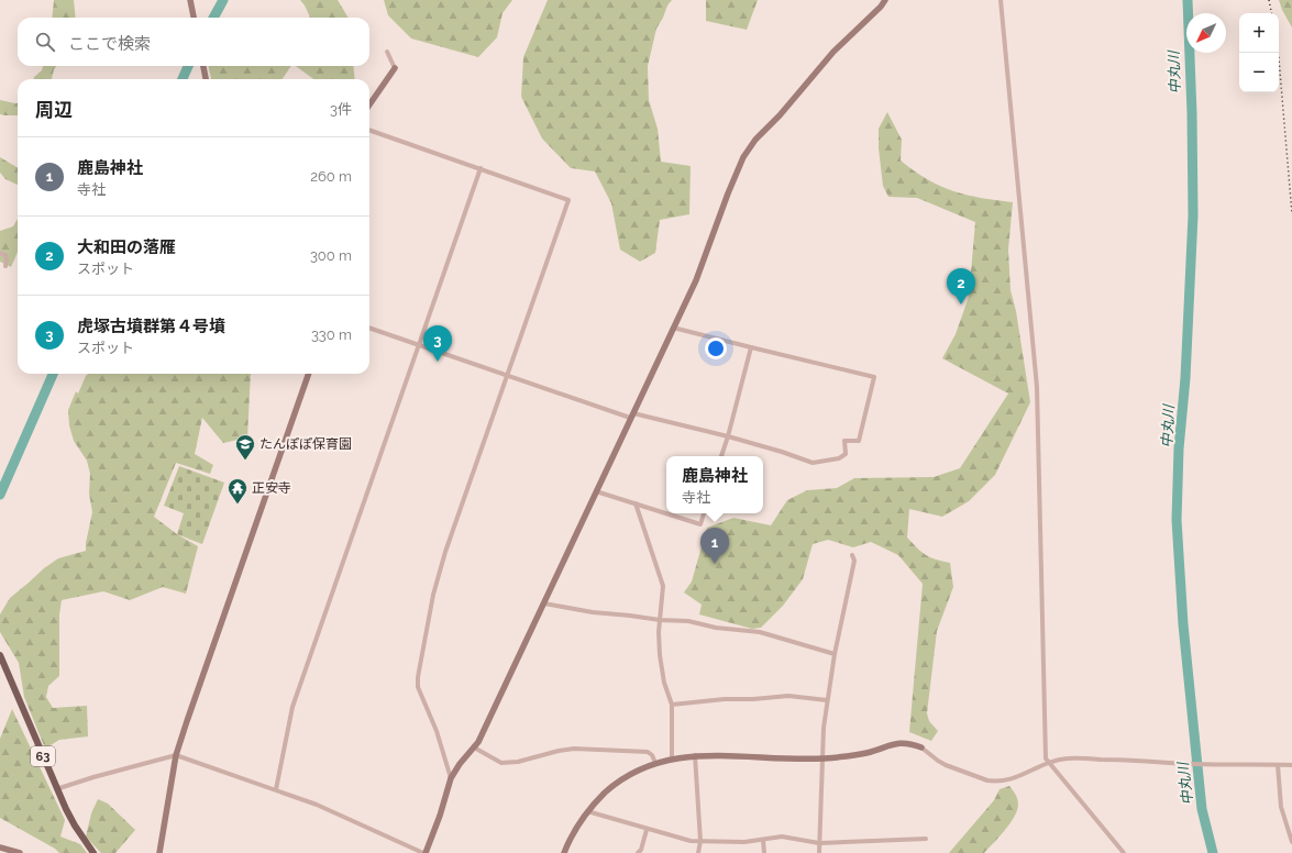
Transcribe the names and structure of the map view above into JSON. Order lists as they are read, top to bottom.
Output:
{
  "streets": {
    "main road": ["63"]
  },
  "water": ["中丸川"],
  "places": {
    "school or university": ["たんぽぽ保育園"],
    "temple": ["正安寺"]
  },
  "north": "bottom left",
  "page": {
    "map_buttons": ["+", "−"],
    "search": "ここで検索",
    "heading": ["周辺", "3件"],
    "list": [
      {
        "mark": "1",
        "name": "鹿島神社",
        "note": "寺社",
        "value": "260 m"
      },
      {
        "mark": "2",
        "name": "大和田の落雁",
        "note": "スポット",
        "value": "300 m"
      },
      {
        "mark": "3",
        "name": "虎塚古墳群第４号墳",
        "note": "スポット",
        "value": "330 m"
      }
    ],
    "pins": ["2", "3", "1"],
    "popup": ["鹿島神社", "寺社"]
  }
}
